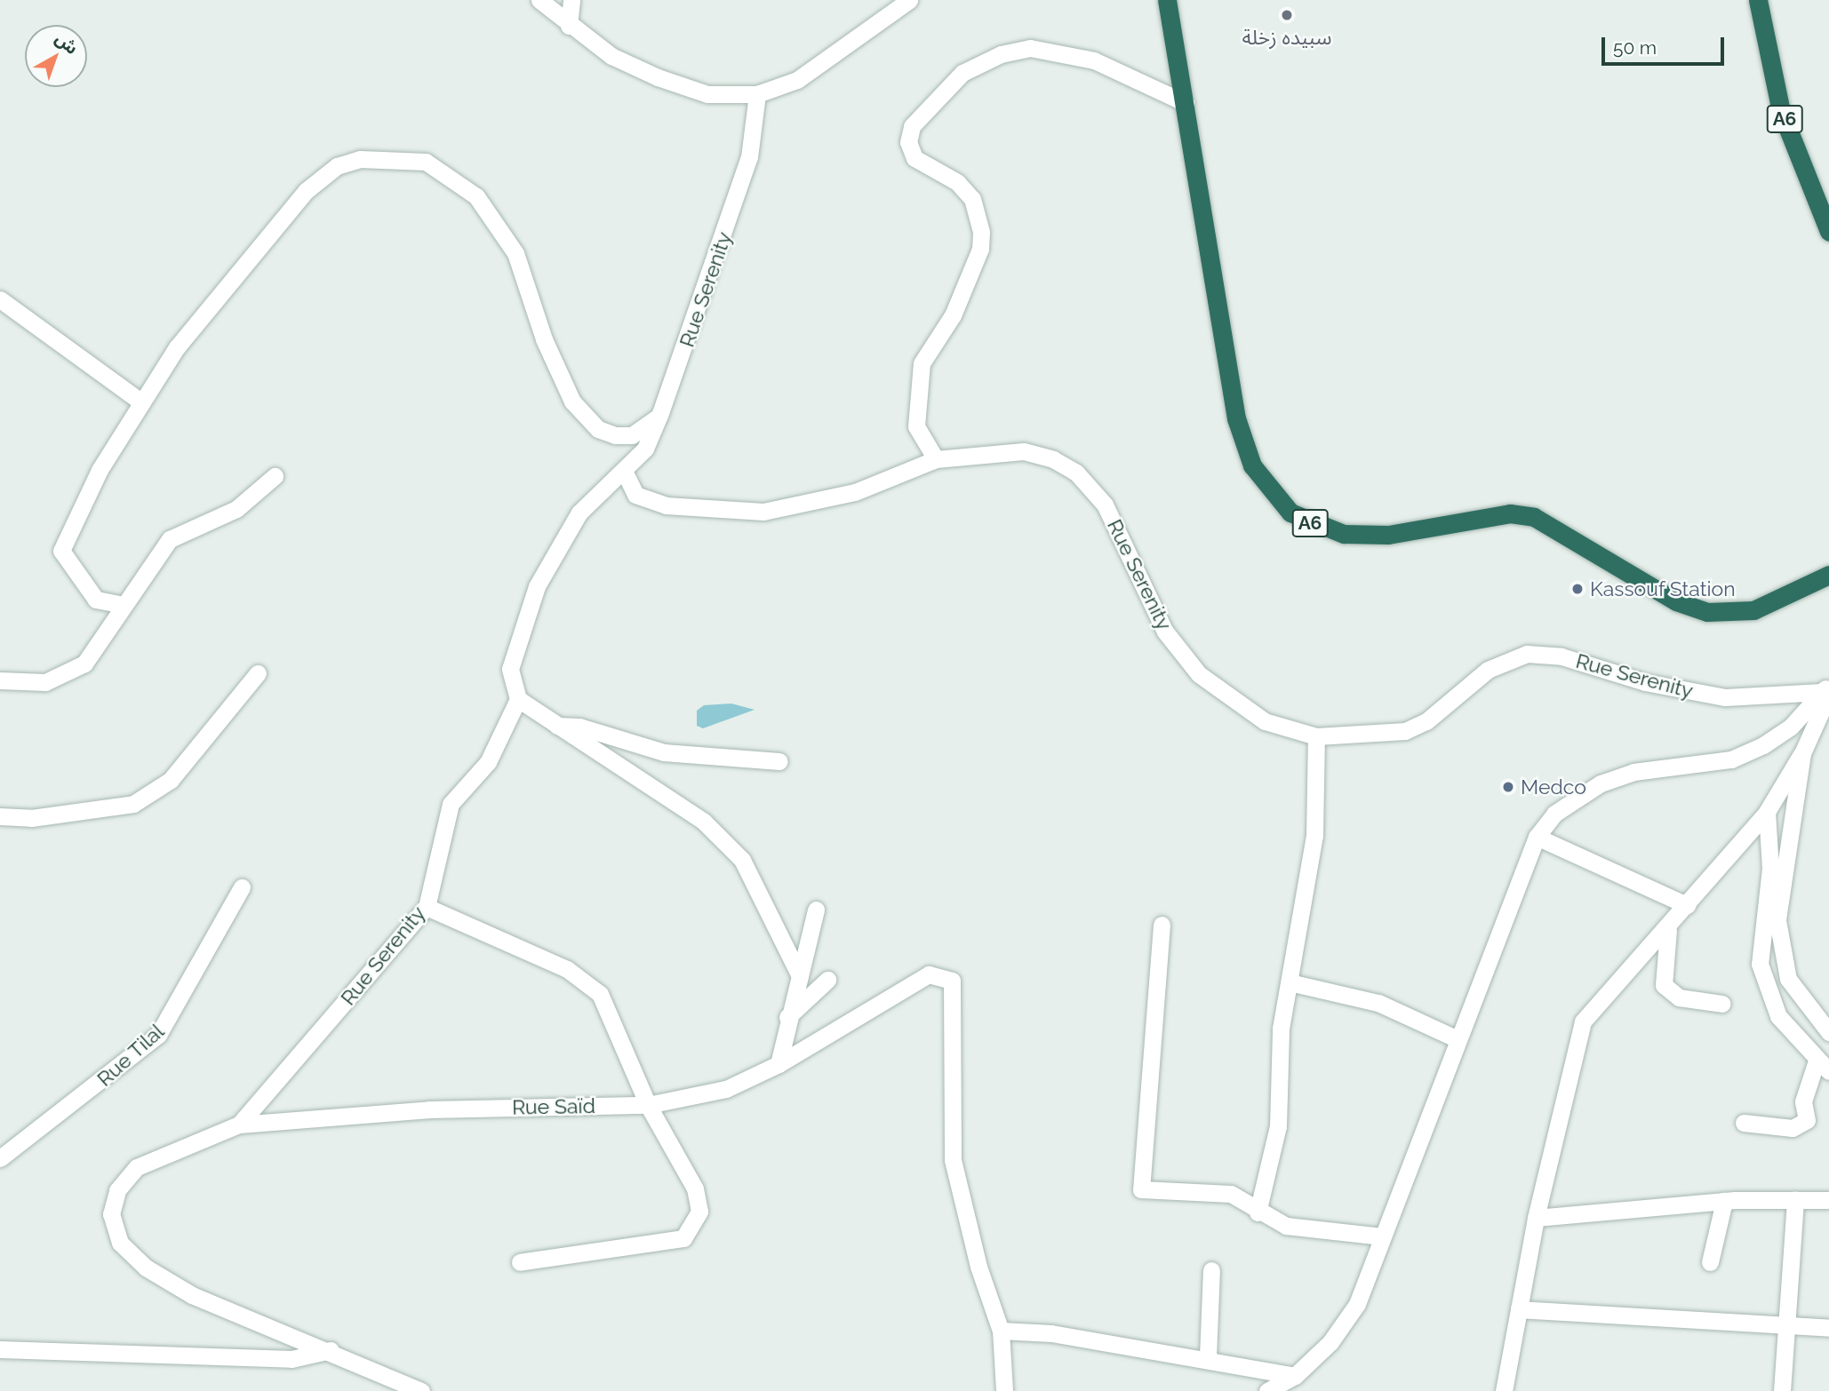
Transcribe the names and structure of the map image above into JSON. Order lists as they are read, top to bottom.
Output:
{
  "streets": {
    "highway": ["A6"],
    "street": ["Rue Serenity", "Rue Tilal", "Rue Saïd"]
  },
  "crossings": [
    ["Rue Serenity", "Rue Saïd"]
  ],
  "places": ["سبيده زخلة", "Kassouf Station", "Medco"],
  "scale_bar": "50 m",
  "north": "top right"
}
